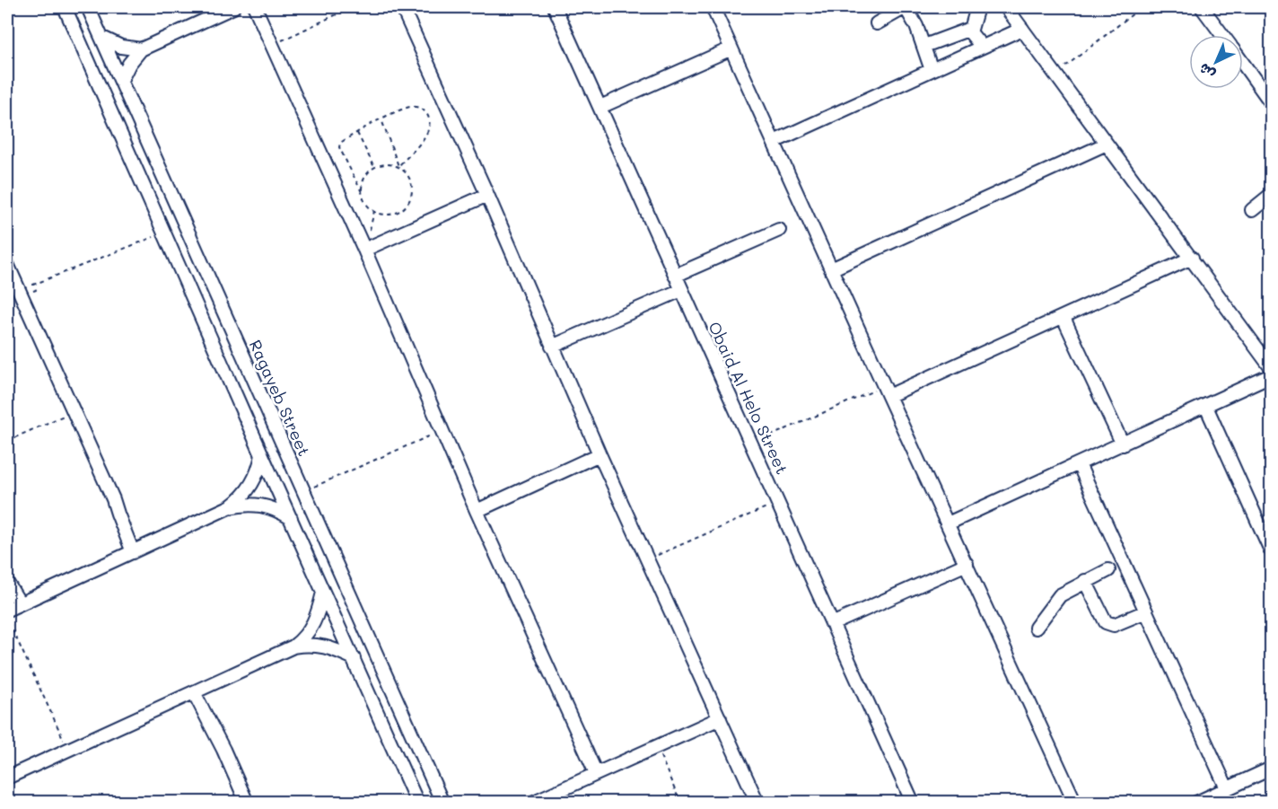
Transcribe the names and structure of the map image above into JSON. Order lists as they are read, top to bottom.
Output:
{
  "streets": {
    "street": ["Ragayeb Street", "Obaid Al Helo Street"]
  },
  "north": "bottom left"
}
